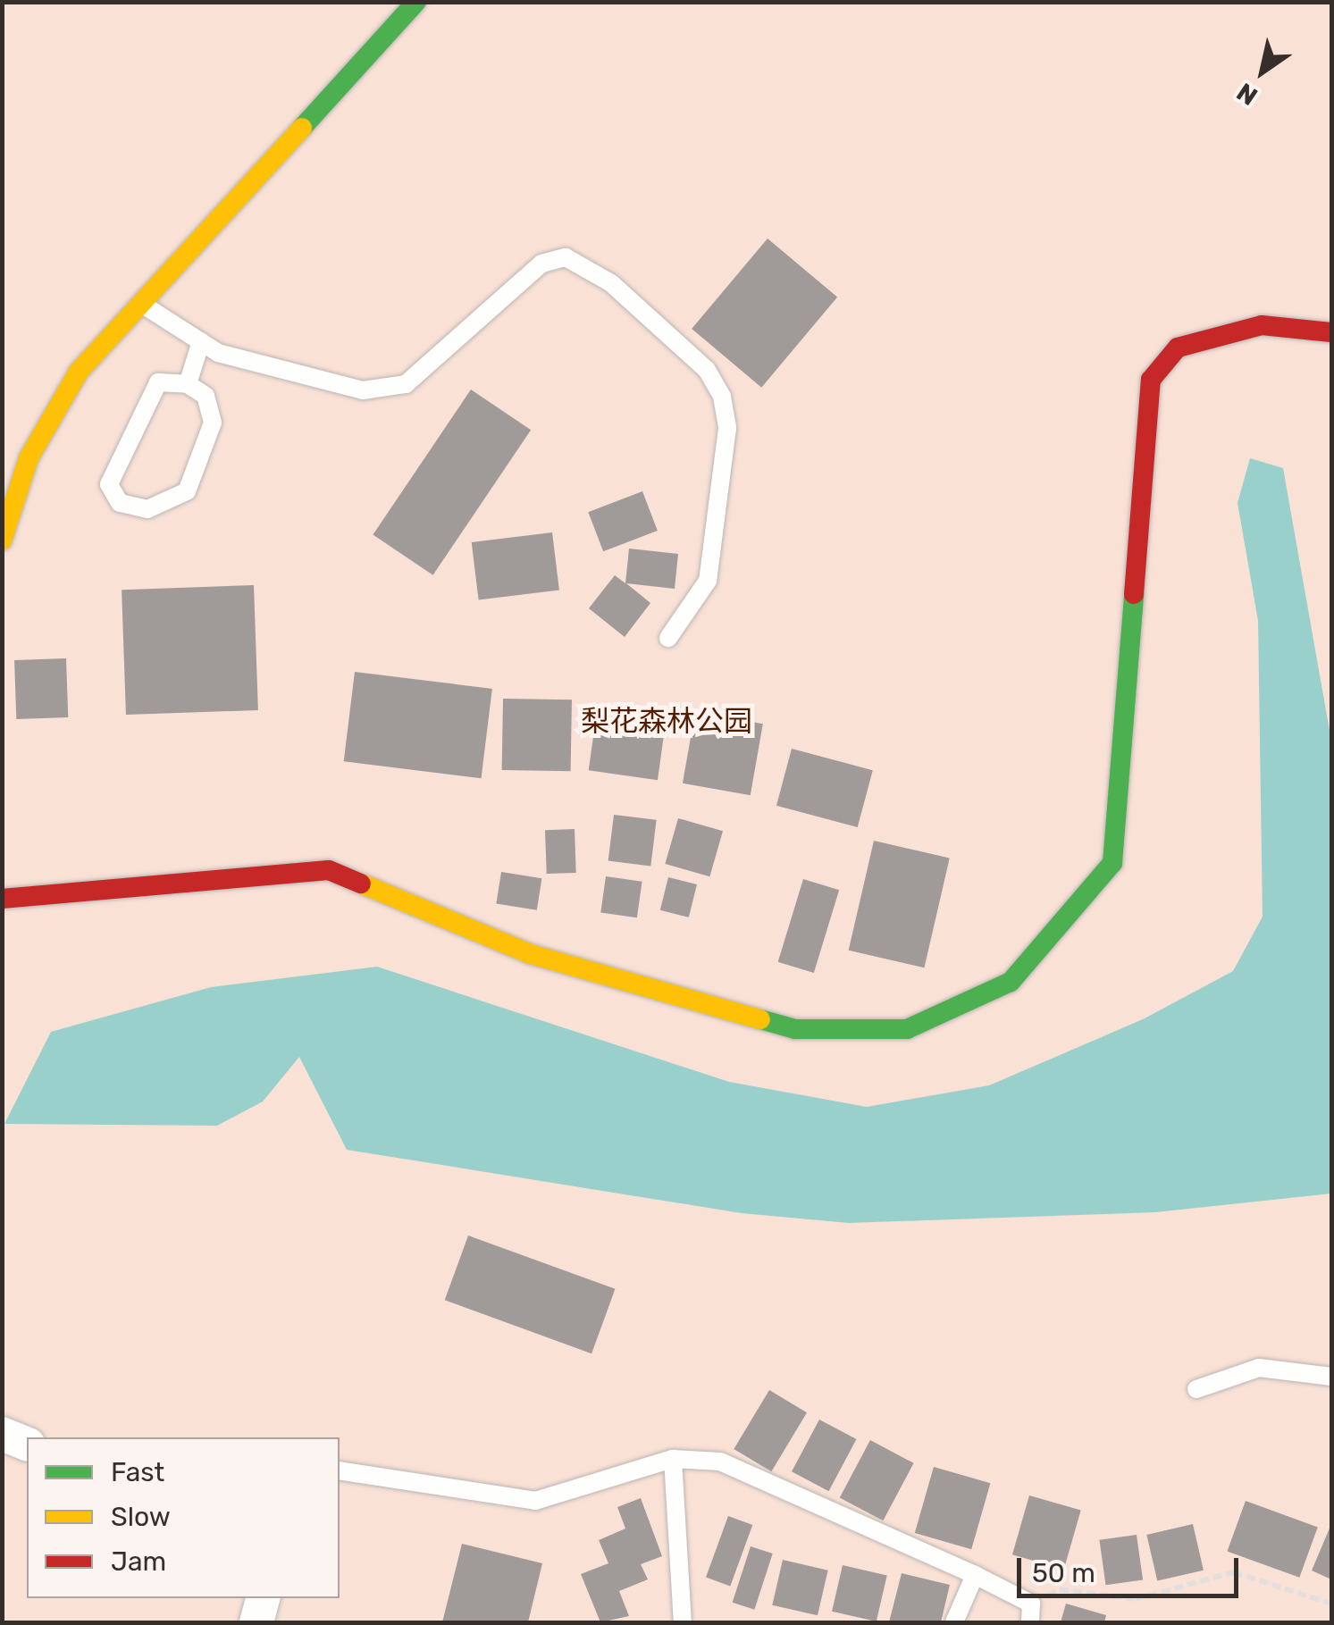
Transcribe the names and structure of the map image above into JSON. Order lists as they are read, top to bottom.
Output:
{
  "parks": ["梨花森林公园"],
  "legend": ["Fast", "Slow", "Jam"],
  "scale_bar": "50 m",
  "north": "bottom left"
}
